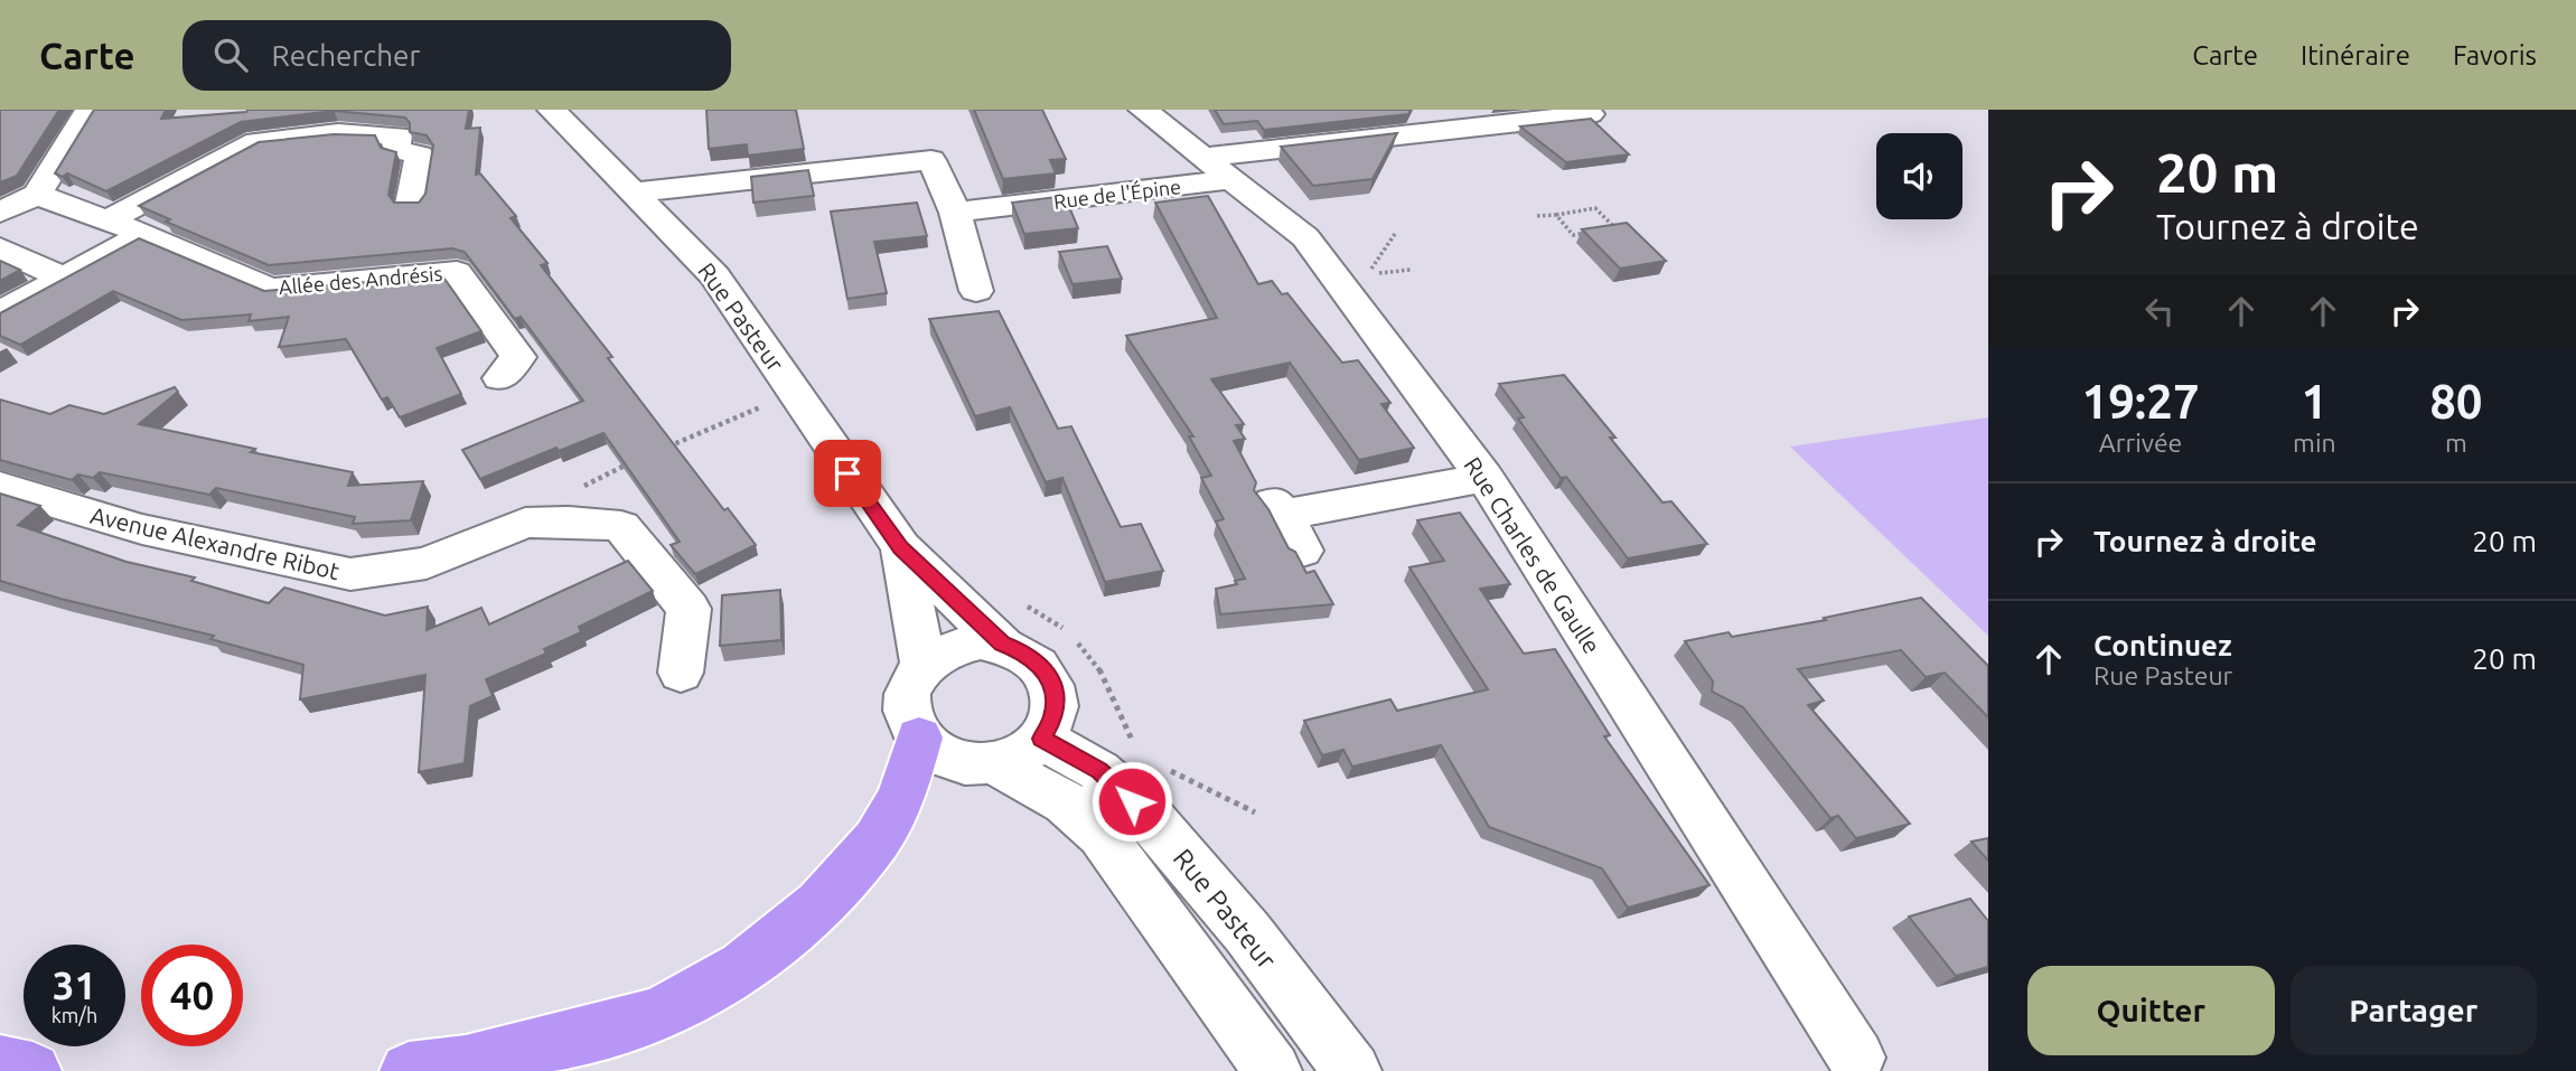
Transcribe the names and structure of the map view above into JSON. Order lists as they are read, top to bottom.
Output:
{
  "streets": {
    "street": [
      "Rue de l'Épine",
      "Allée des Andrésis",
      "Rue Pasteur",
      "Avenue Alexandre Ribot",
      "Rue Charles de Gaulle"
    ]
  },
  "crossings": [
    ["Rue de l'Épine", "Rue Charles de Gaulle"]
  ],
  "page": {
    "header": "Carte",
    "search": "Rechercher",
    "nav": ["Carte", "Itinéraire", "Favoris"],
    "turn": ["20 m", "Tournez à droite"],
    "eta": [
      "19:27",
      "Arrivée",
      "1",
      "min",
      "80",
      "m"
    ],
    "list": [
      {
        "name": "Tournez à droite",
        "value": "20 m"
      },
      {
        "name": "Continuez",
        "note": "Rue Pasteur",
        "value": "20 m"
      }
    ],
    "speed": "31 km/h",
    "limit": "40",
    "buttons": ["Quitter", "Partager"]
  }
}
